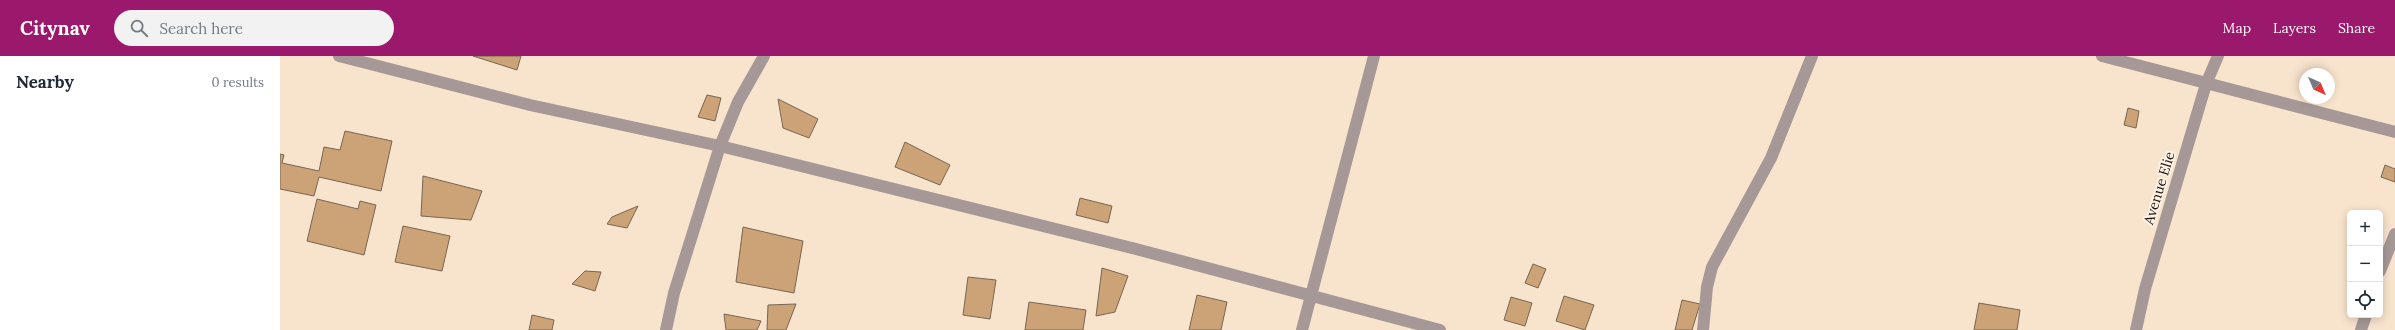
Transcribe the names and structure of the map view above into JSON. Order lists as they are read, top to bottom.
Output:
{
  "streets": {
    "street": ["Avenue Elie"]
  },
  "north": "bottom right",
  "page": {
    "header": "Citynav",
    "search": "Search here",
    "nav": ["Map", "Layers", "Share"],
    "heading": ["Nearby", "0 results"],
    "map_buttons": ["+", "−"]
  }
}
